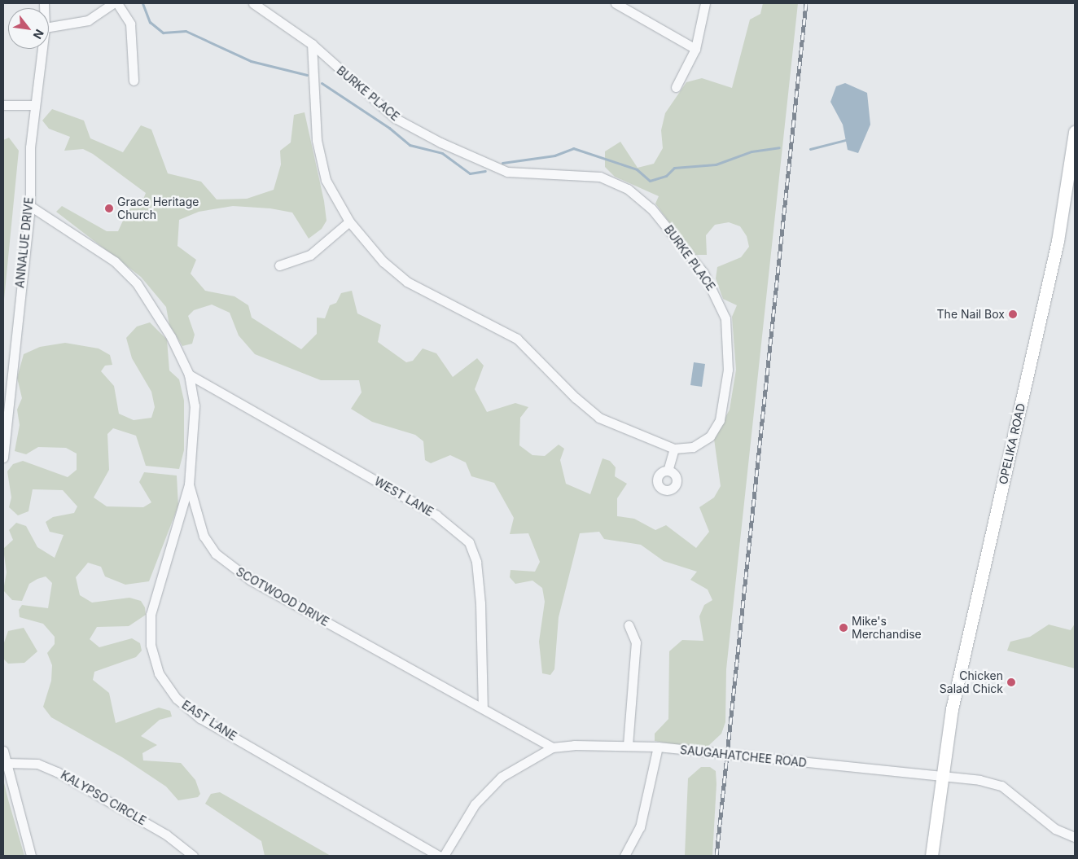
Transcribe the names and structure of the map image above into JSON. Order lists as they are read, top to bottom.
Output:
{
  "streets": {
    "main road": ["OPELIKA ROAD"],
    "street": [
      "BURKE PLACE",
      "ANNALUE DRIVE",
      "WEST LANE",
      "SCOTWOOD DRIVE",
      "EAST LANE",
      "SAUGAHATCHEE ROAD",
      "KALYPSO CIRCLE"
    ]
  },
  "crossings": [
    ["ANNALUE DRIVE", "SCOTWOOD DRIVE"],
    ["OPELIKA ROAD", "SAUGAHATCHEE ROAD"],
    ["WEST LANE", "SCOTWOOD DRIVE"],
    ["SCOTWOOD DRIVE", "EAST LANE"],
    ["SCOTWOOD DRIVE", "SAUGAHATCHEE ROAD"]
  ],
  "places": [
    "Grace Heritage Church",
    "The Nail Box",
    "Mike's Merchandise",
    "Chicken Salad Chick"
  ],
  "north": "bottom right"
}
